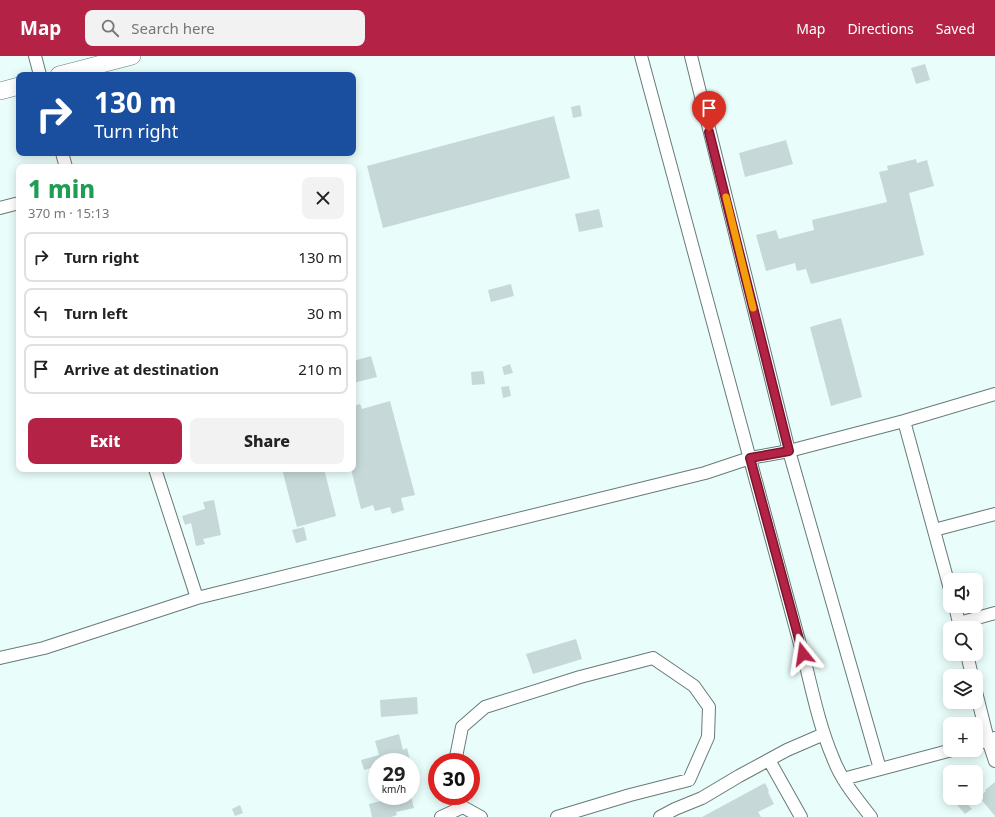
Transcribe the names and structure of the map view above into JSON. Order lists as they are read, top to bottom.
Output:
{
  "page": {
    "header": "Map",
    "search": "Search here",
    "nav": ["Map", "Directions", "Saved"],
    "turn": ["130 m", "Turn right"],
    "heading": ["1 min", "370 m · 15:13"],
    "list": [
      {
        "name": "Turn right",
        "value": "130 m"
      },
      {
        "name": "Turn left",
        "value": "30 m"
      },
      {
        "name": "Arrive at destination",
        "value": "210 m"
      }
    ],
    "buttons": ["Exit", "Share"],
    "map_buttons": ["+", "−"],
    "speed": "29 km/h",
    "limit": "30"
  }
}
